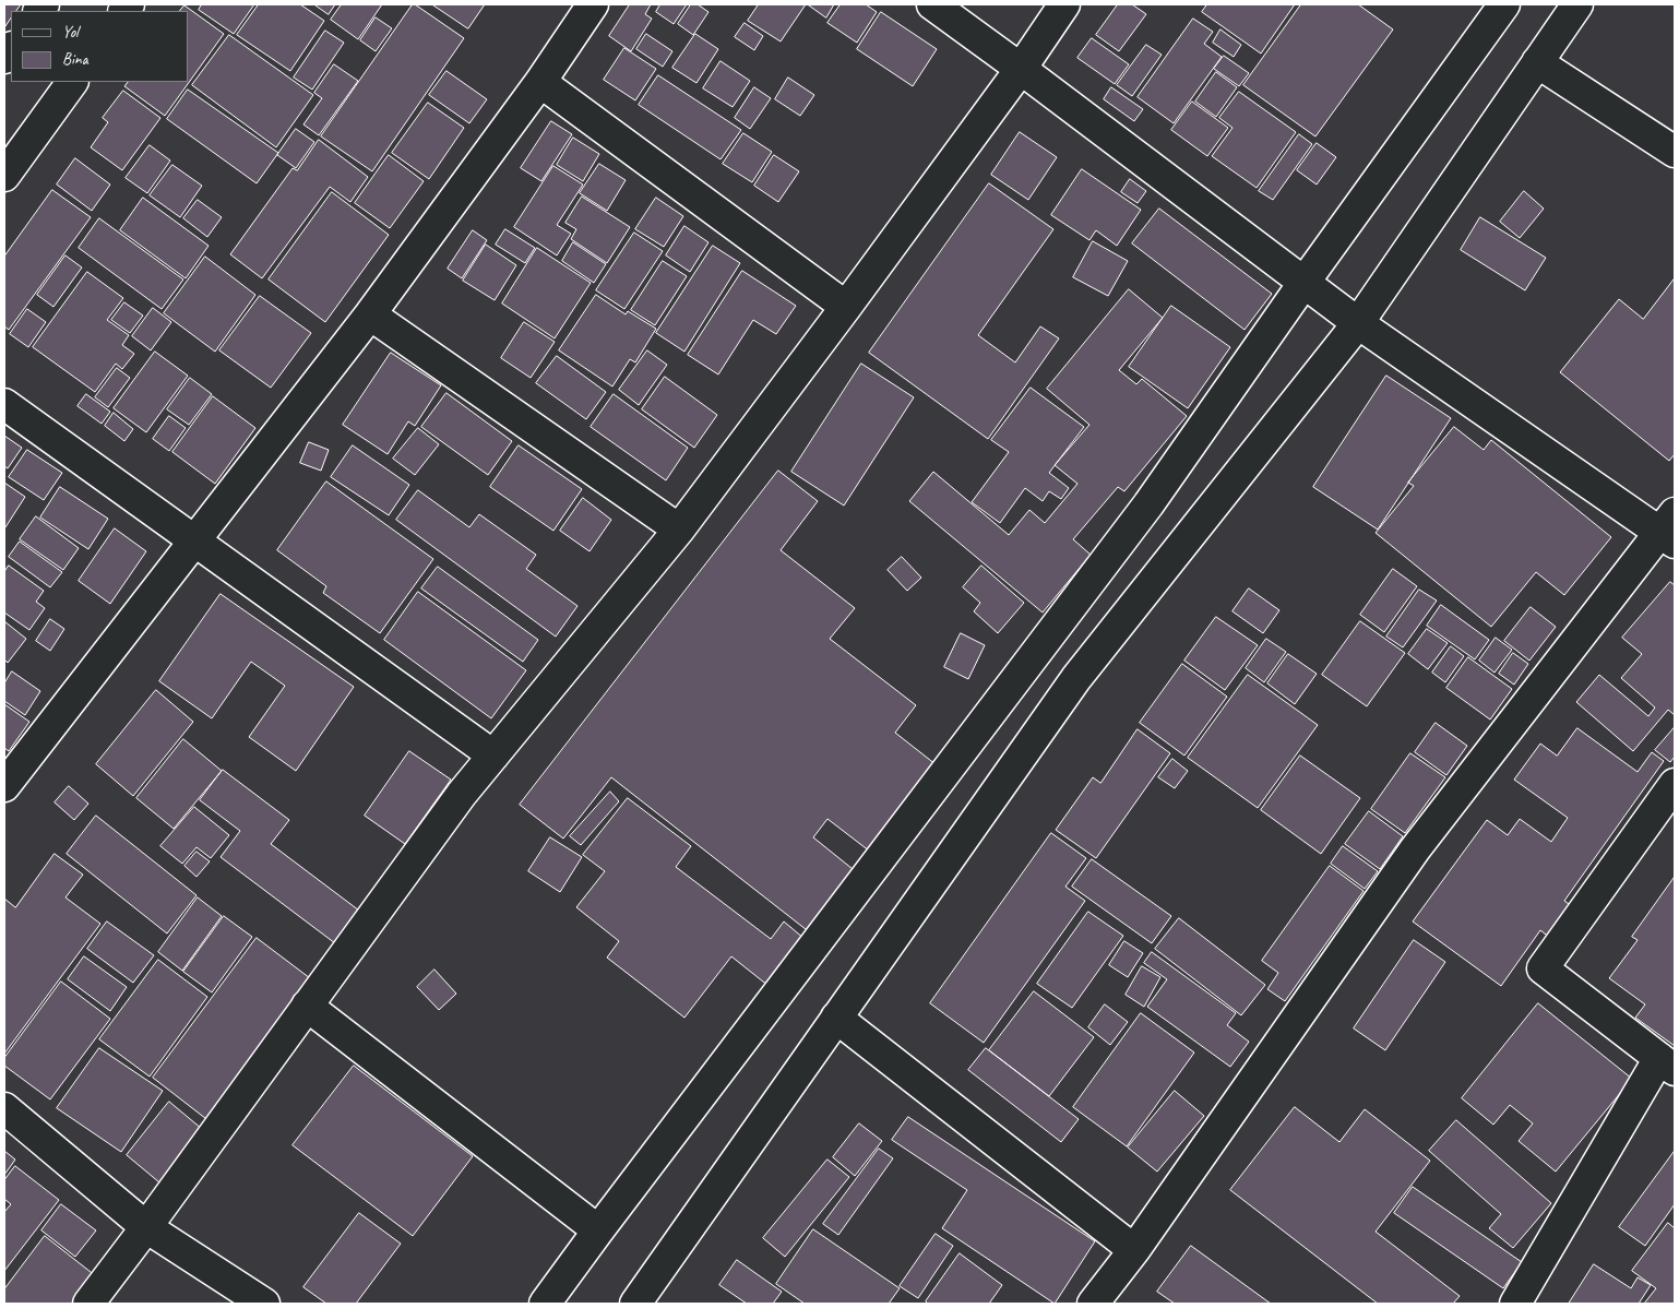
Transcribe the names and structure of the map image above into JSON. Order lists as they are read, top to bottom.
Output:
{
  "legend": ["Yol", "Bina"]
}
